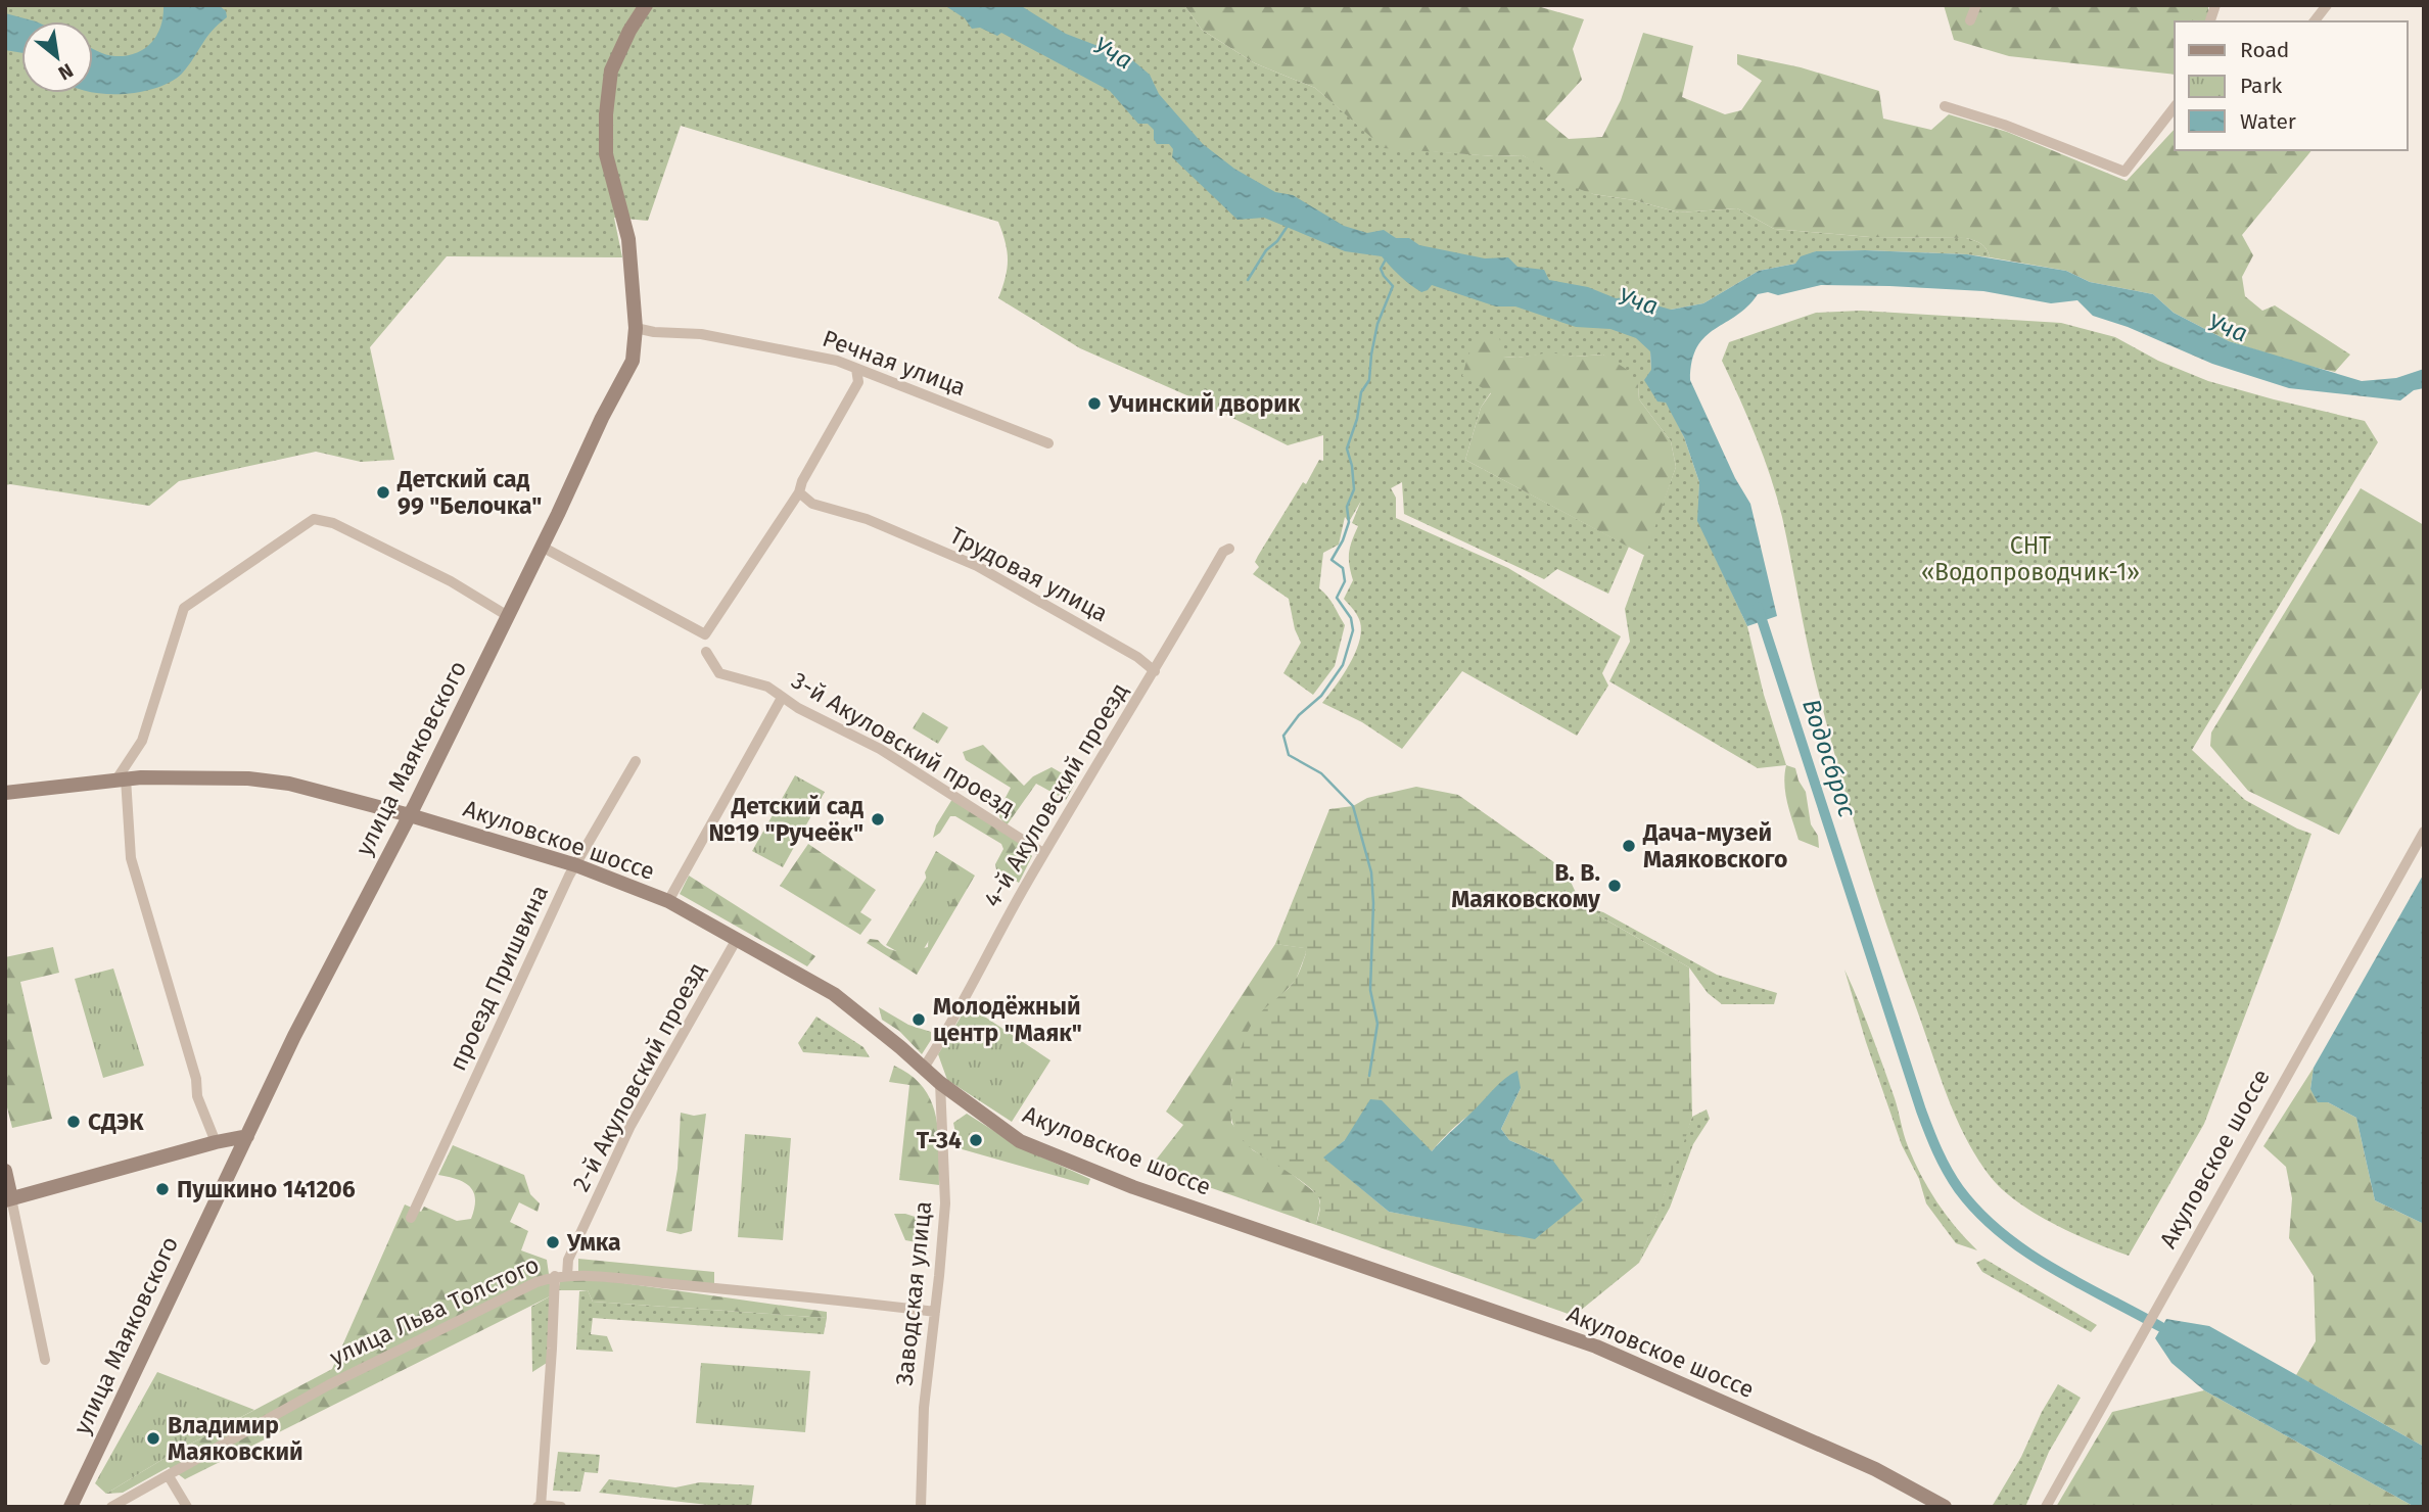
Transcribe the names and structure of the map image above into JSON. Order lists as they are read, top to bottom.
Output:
{
  "streets": {
    "street": [
      "Речная улица",
      "Трудовая улица",
      "3-й Акуловский проезд",
      "улица Маяковского",
      "4-й Акуловский проезд",
      "Акуловское шоссе",
      "проезд Пришвина",
      "2-й Акуловский проезд",
      "Заводская улица",
      "улица Льва Толстого"
    ]
  },
  "crossings": [
    ["Речная улица", "улица Маяковского"],
    ["Трудовая улица", "4-й Акуловский проезд"],
    ["3-й Акуловский проезд", "4-й Акуловский проезд"],
    ["улица Маяковского", "Акуловское шоссе"],
    ["4-й Акуловский проезд", "Акуловское шоссе"],
    ["Акуловское шоссе", "проезд Пришвина"],
    ["Акуловское шоссе", "2-й Акуловский проезд"],
    ["Акуловское шоссе", "Заводская улица"],
    ["2-й Акуловский проезд", "улица Льва Толстого"],
    ["Заводская улица", "улица Льва Толстого"]
  ],
  "water": ["Уча", "Водосброс"],
  "parks": ["СНТ «Водопроводчик-1»"],
  "places": [
    "Учинский дворик",
    "Детский сад 99 \"Белочка\"",
    "Детский сад №19 \"Ручеёк\"",
    "Дача-музей Маяковского",
    "В. В. Маяковскому",
    "Молодёжный центр \"Маяк\"",
    "СДЭК",
    "Т-34",
    "Пушкино 141206",
    "Умка",
    "Владимир Маяковский"
  ],
  "legend": ["Road", "Park", "Water"],
  "north": "bottom right"
}
